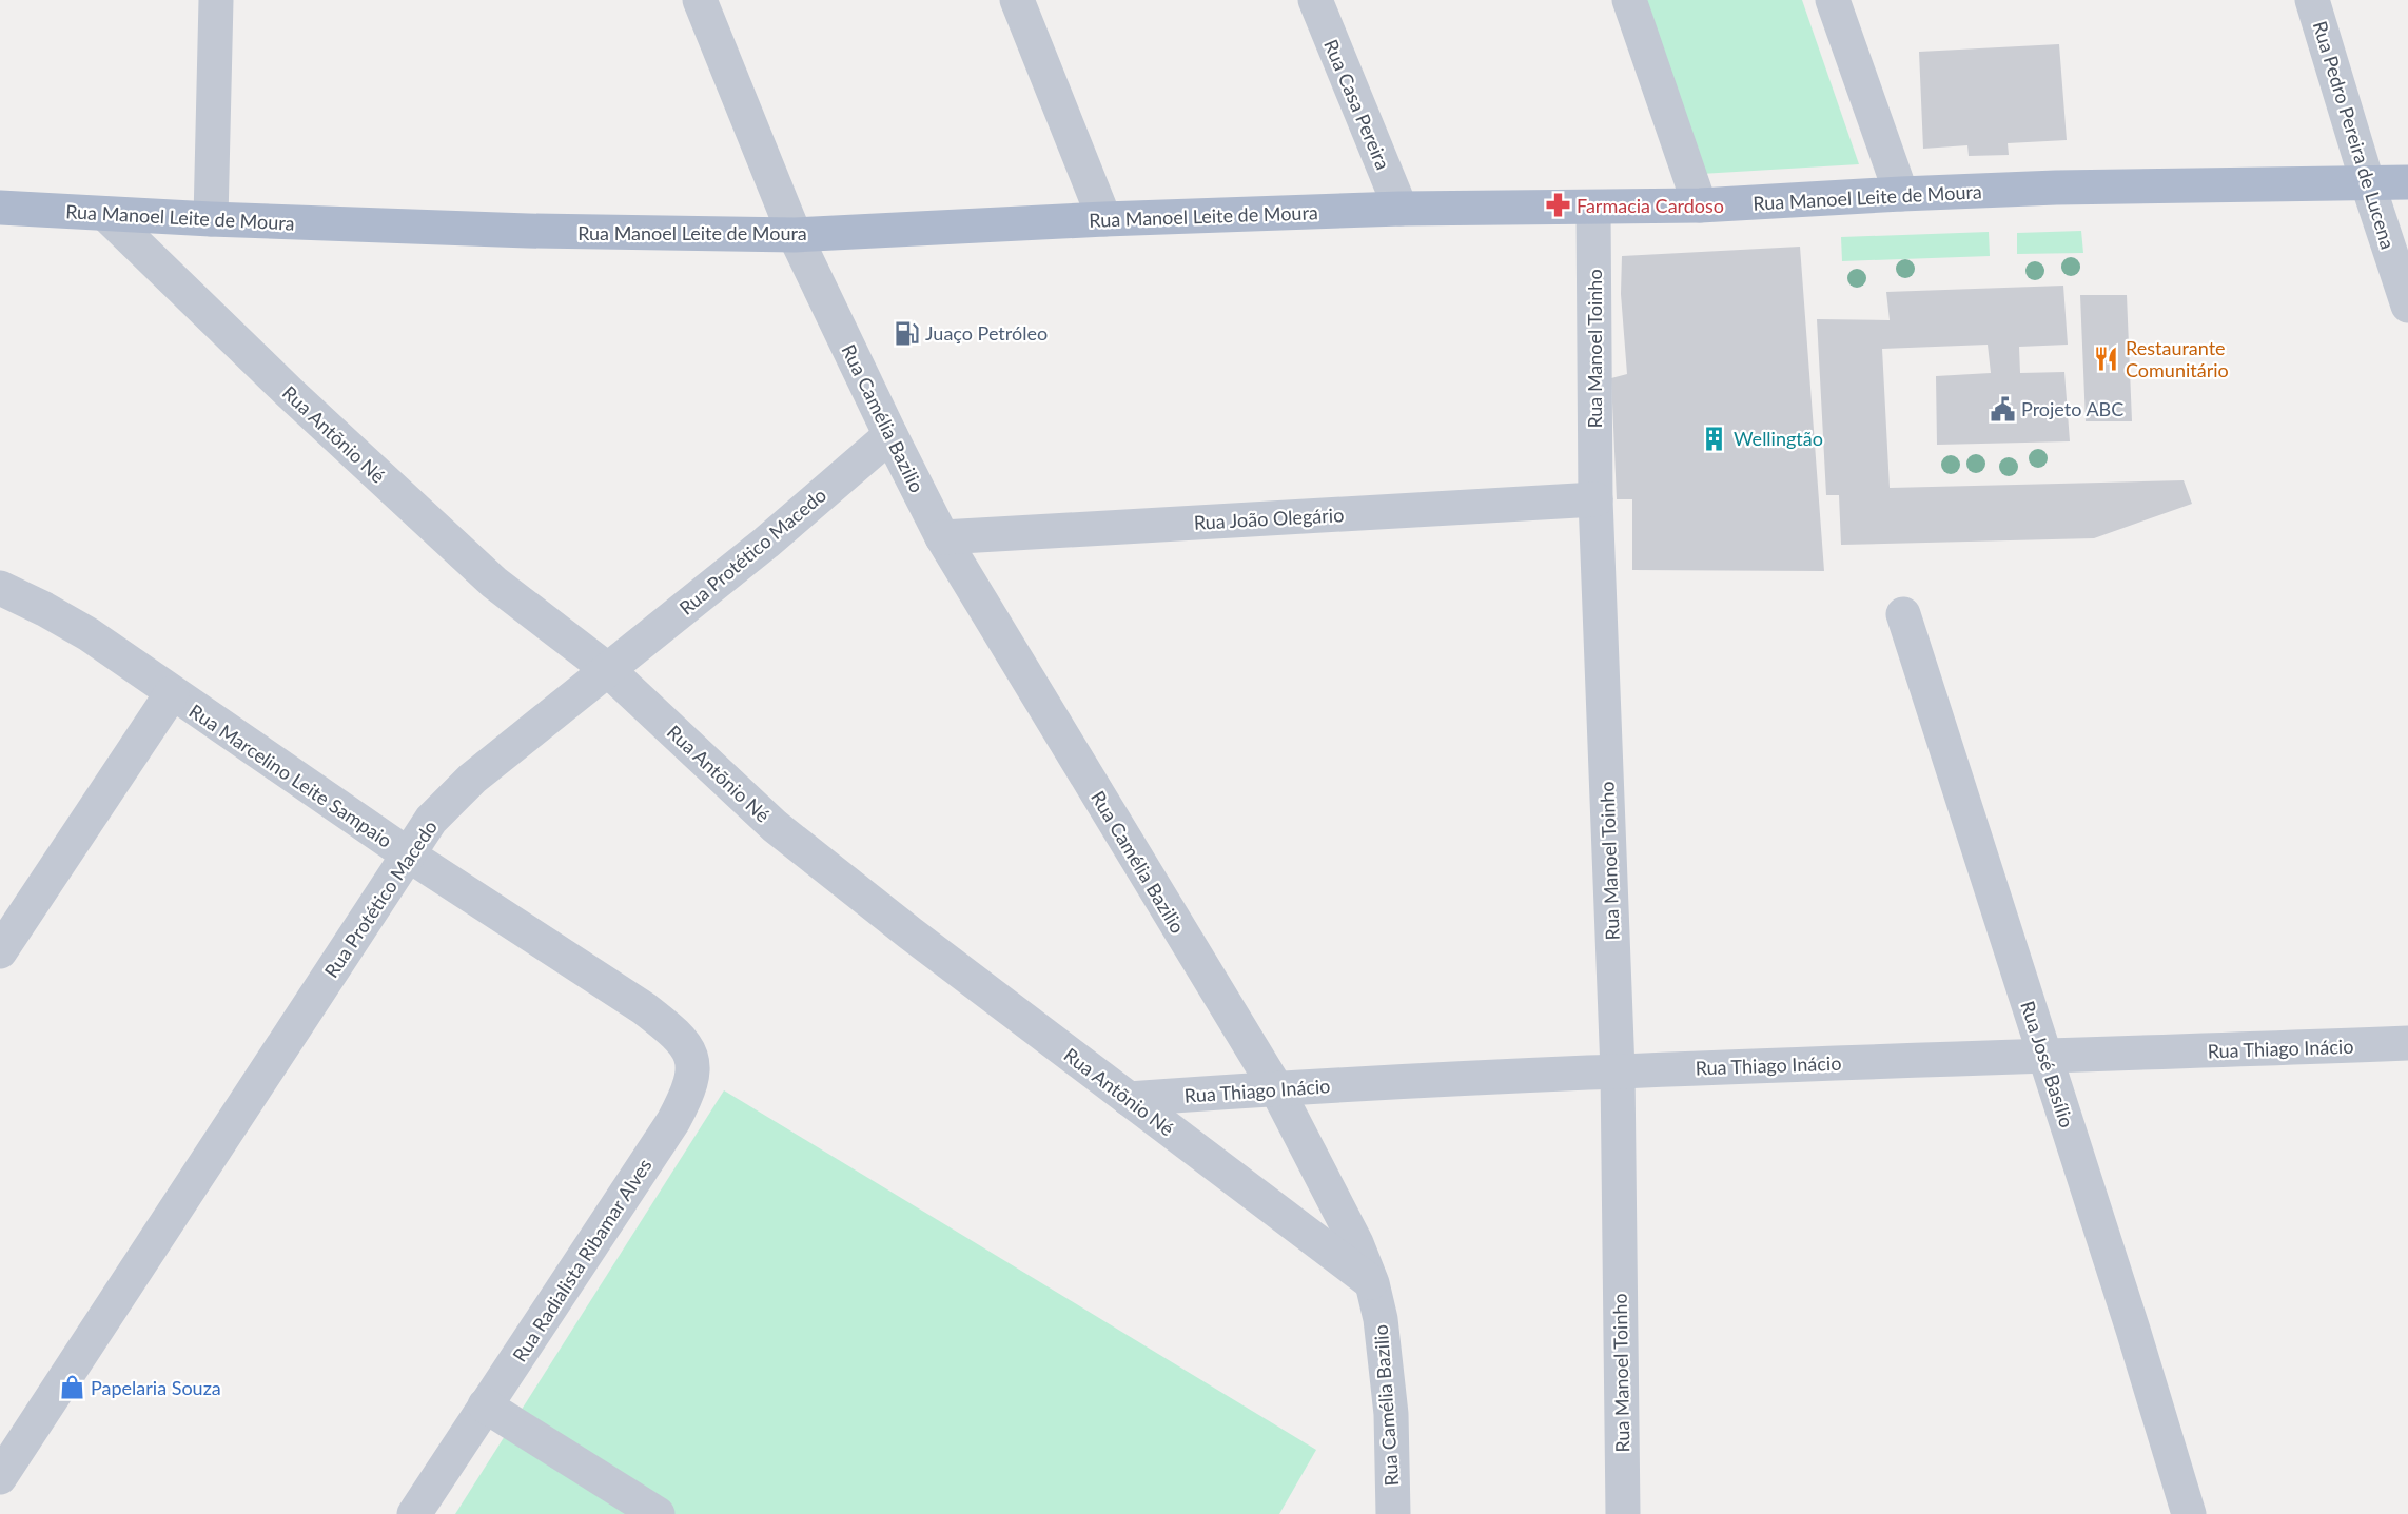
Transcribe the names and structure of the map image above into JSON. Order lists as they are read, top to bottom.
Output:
{
  "streets": {
    "main road": ["Rua Manoel Leite de Moura"],
    "street": [
      "Rua Casa Pereira",
      "Rua Pedro Pereira de Lucena",
      "Rua Manoel Toinho",
      "Rua Camélia Bazilio",
      "Rua Antõnio Né",
      "Rua João Olegário",
      "Rua Protético Macedo",
      "Rua Marcelino Leite Sampaio",
      "Rua Thiago Inácio",
      "Rua José Basílio",
      "Rua Radialista Ribamar Alves"
    ]
  },
  "crossings": [
    ["Rua Casa Pereira", "Rua Manoel Leite de Moura"],
    ["Rua Pedro Pereira de Lucena", "Rua Manoel Leite de Moura"],
    ["Rua Manoel Leite de Moura", "Rua Manoel Toinho"],
    ["Rua Manoel Leite de Moura", "Rua Camélia Bazilio"],
    ["Rua Manoel Leite de Moura", "Rua Antõnio Né"],
    ["Rua Manoel Toinho", "Rua João Olegário"],
    ["Rua Manoel Toinho", "Rua Thiago Inácio"],
    ["Rua Camélia Bazilio", "Rua Antõnio Né"],
    ["Rua Camélia Bazilio", "Rua João Olegário"],
    ["Rua Camélia Bazilio", "Rua Protético Macedo"],
    ["Rua Camélia Bazilio", "Rua Thiago Inácio"],
    ["Rua Antõnio Né", "Rua Protético Macedo"],
    ["Rua Antõnio Né", "Rua Thiago Inácio"],
    ["Rua Protético Macedo", "Rua Marcelino Leite Sampaio"],
    ["Rua Marcelino Leite Sampaio", "Rua Radialista Ribamar Alves"],
    ["Rua Thiago Inácio", "Rua José Basílio"]
  ],
  "places": {
    "pharmacy": ["Farmacia Cardoso"],
    "fuel station": ["Juaço Petróleo"],
    "restaurant": ["Restaurante Comunitário"],
    "public building": ["Projeto ABC"],
    "building": ["Wellingtão"],
    "shop": ["Papelaria Souza"]
  }
}
